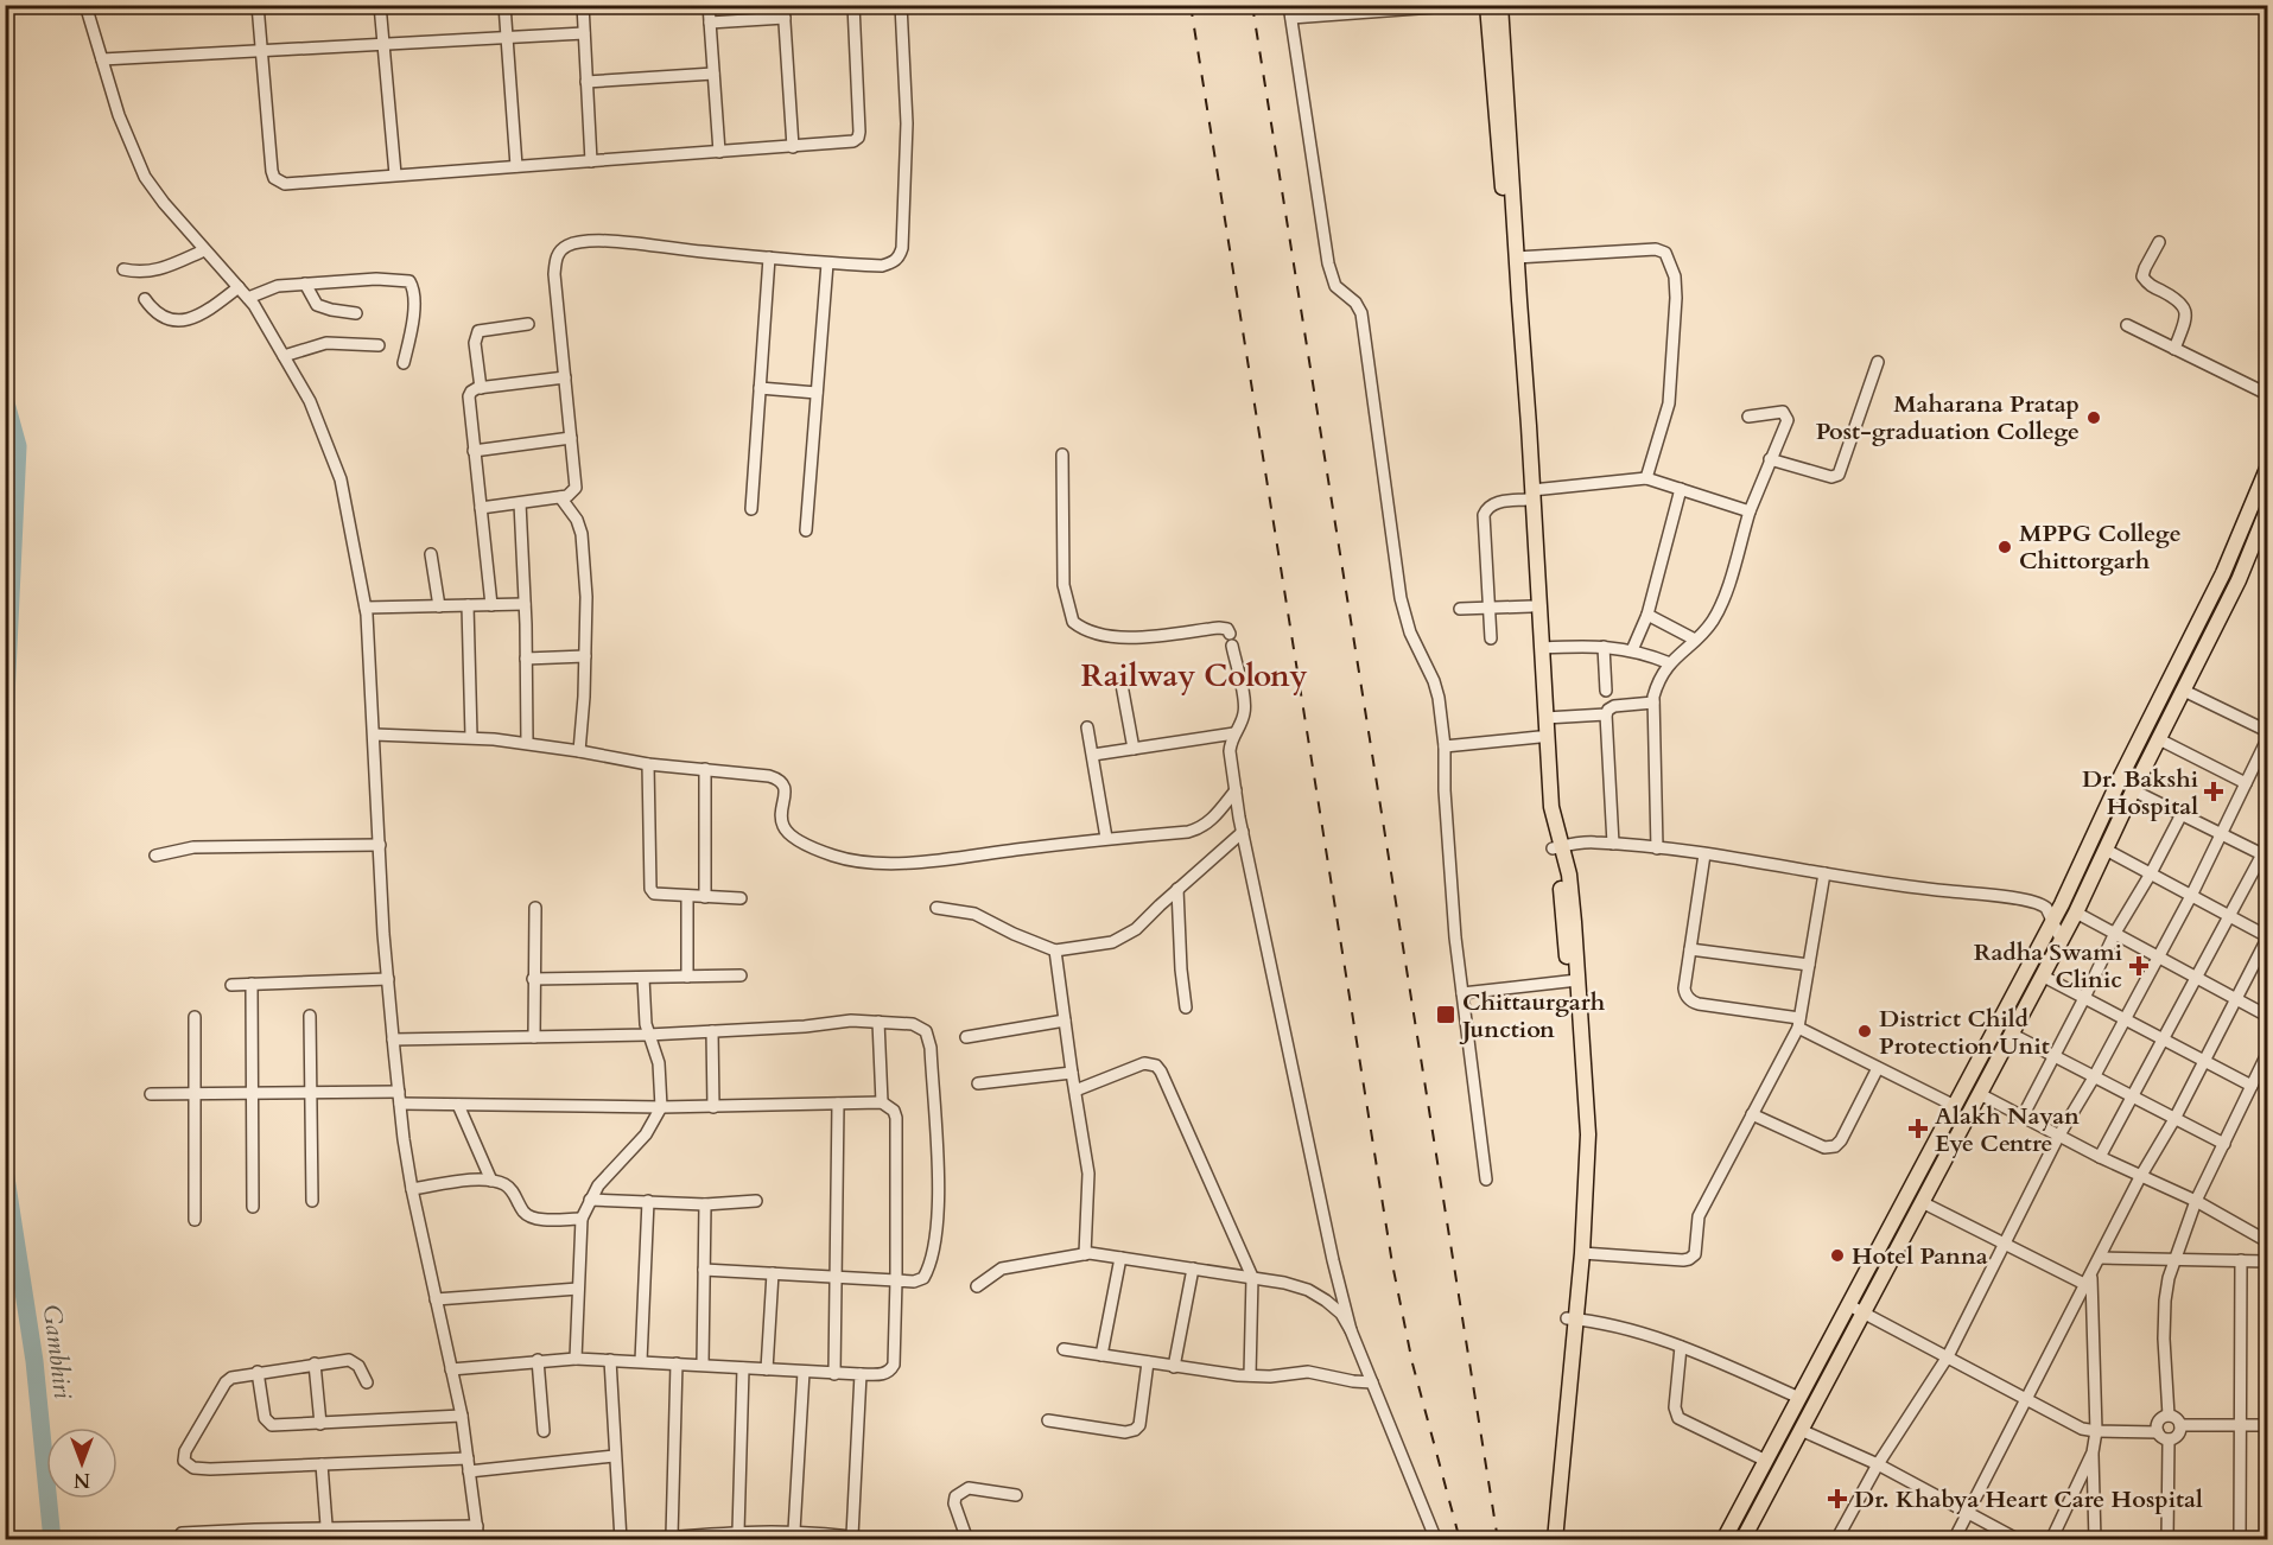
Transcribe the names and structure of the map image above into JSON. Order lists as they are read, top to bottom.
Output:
{
  "districts": ["Railway Colony"],
  "water": ["Gambhiri"],
  "places": {
    "other": [
      "Maharana Pratap Post-graduation College",
      "MPPG College Chittorgarh",
      "District Child Protection Unit",
      "Hotel Panna"
    ],
    "health": [
      "Dr. Bakshi Hospital",
      "Radha Swami Clinic",
      "Alakh Nayan Eye Centre",
      "Dr. Khabya Heart Care Hospital"
    ],
    "transit": ["Chittaurgarh Junction"]
  },
  "north": "bottom"
}
